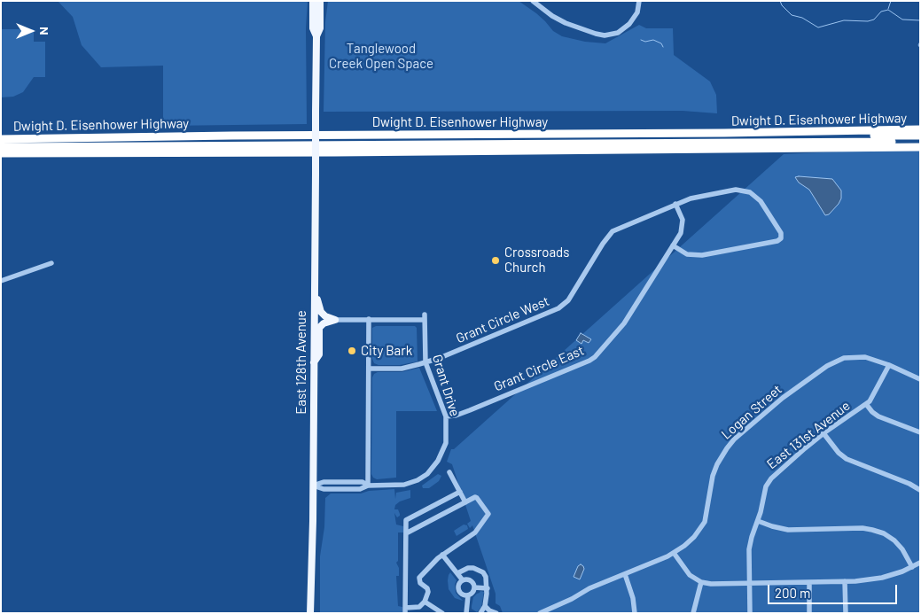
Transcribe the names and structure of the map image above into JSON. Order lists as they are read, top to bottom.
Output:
{
  "streets": {
    "highway": ["Dwight D. Eisenhower Highway"],
    "main road": ["East 128th Avenue"],
    "street": [
      "Grant Circle West",
      "Grant Circle East",
      "Grant Drive",
      "Logan Street",
      "East 131st Avenue"
    ]
  },
  "crossings": [
    ["Grant Circle West", "Grant Circle East"],
    ["Grant Circle West", "Grant Drive"],
    ["East 128th Avenue", "Grant Drive"],
    ["Grant Circle East", "Grant Drive"],
    ["Logan Street", "East 131st Avenue"]
  ],
  "parks": ["Tanglewood Creek Open Space"],
  "places": ["Crossroads Church", "City Bark"],
  "scale_bar": "200 m",
  "north": "right"
}
